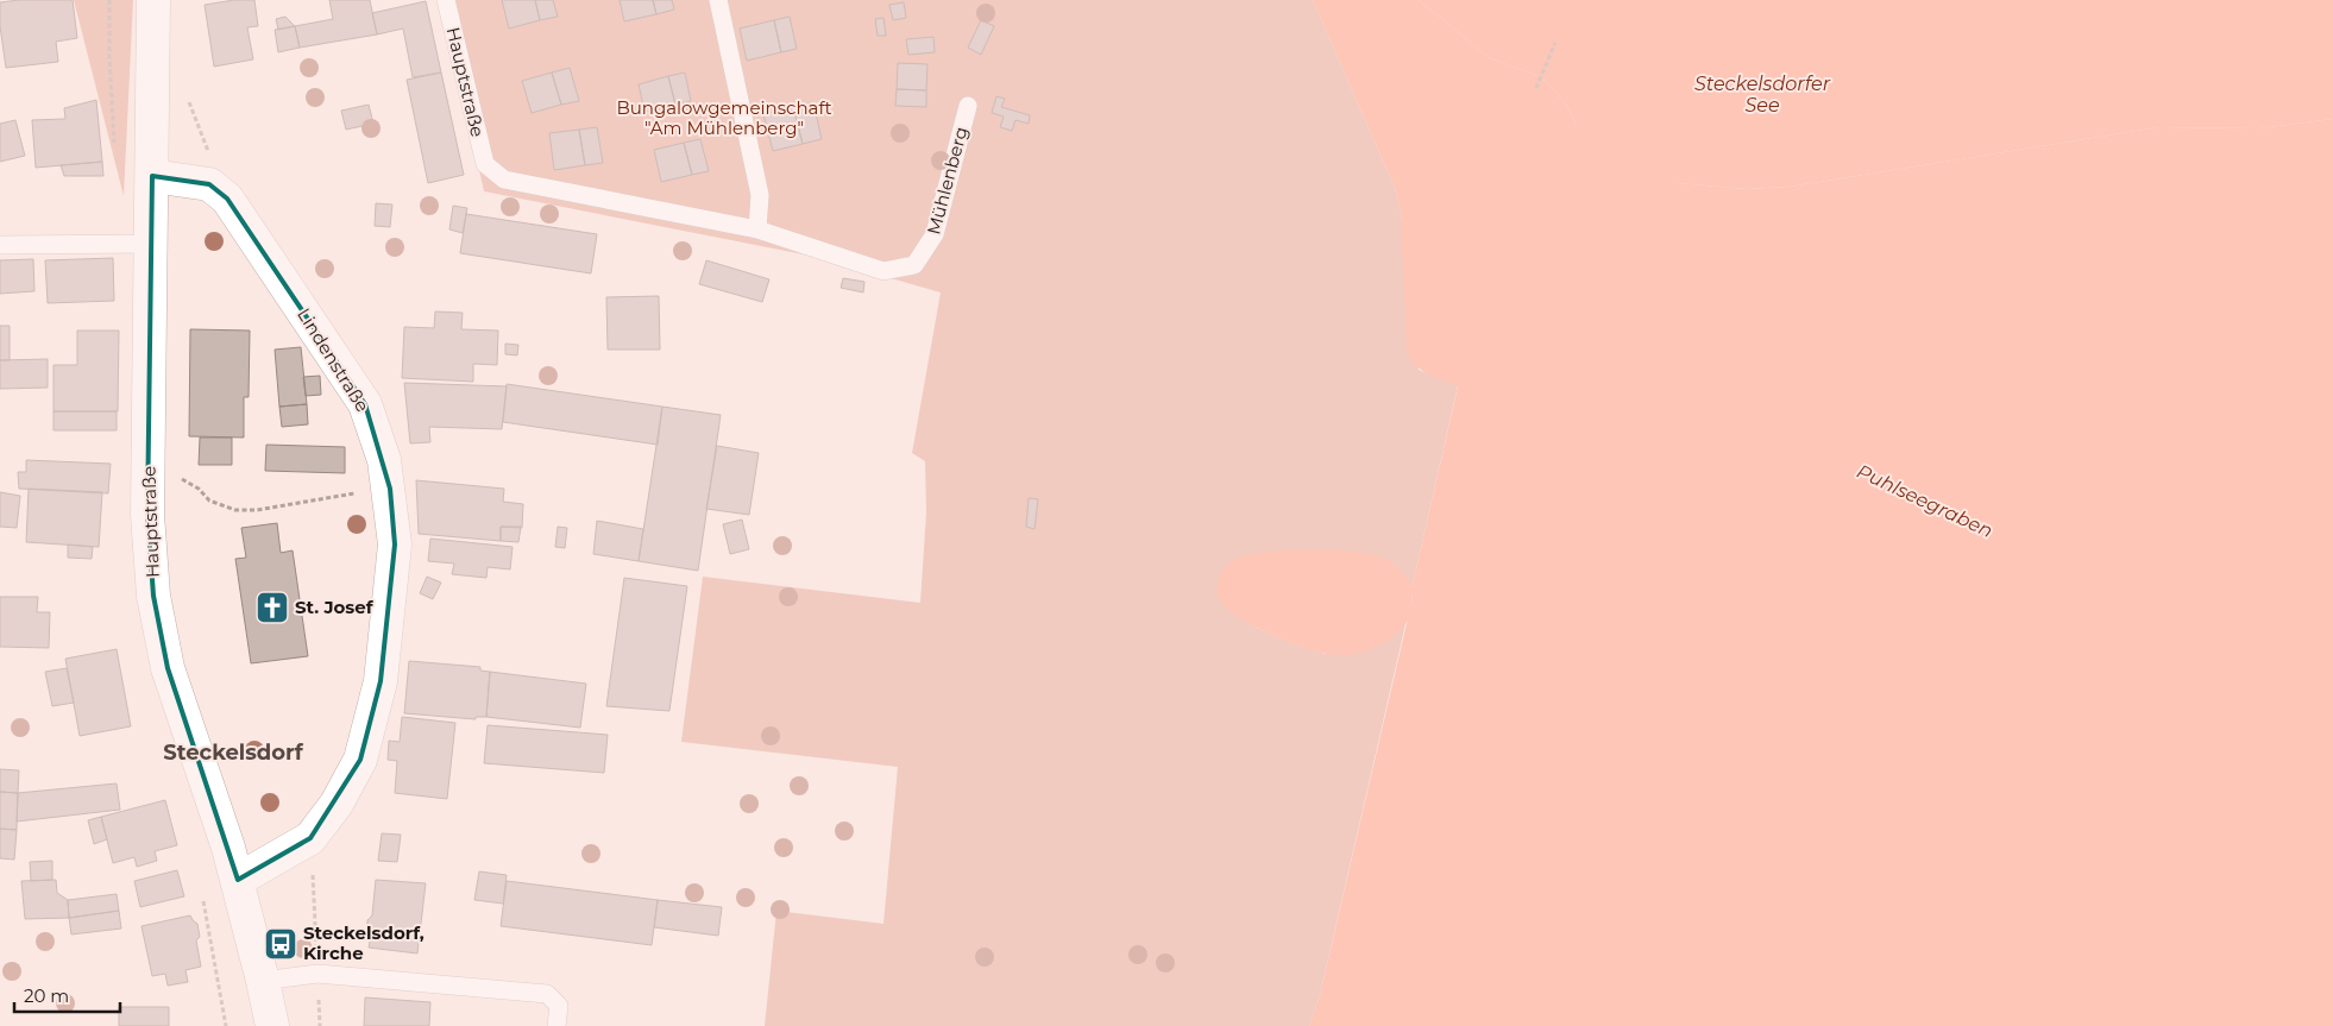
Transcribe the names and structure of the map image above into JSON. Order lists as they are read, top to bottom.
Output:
{
  "streets": {
    "main road": ["Hauptstraße", "Lindenstraße"],
    "lane": ["Mühlenberg"]
  },
  "crossings": [
    ["Hauptstraße", "Mühlenberg"],
    ["Hauptstraße", "Lindenstraße"]
  ],
  "districts": ["Steckelsdorf"],
  "water": ["Steckelsdorfer See", "Puhlseegraben"],
  "parks": ["Bungalowgemeinschaft \"Am Mühlenberg\""],
  "places": {
    "church": ["St. Josef"],
    "bus stop": ["Steckelsdorf, Kirche"]
  },
  "scale_bar": "20 m"
}
